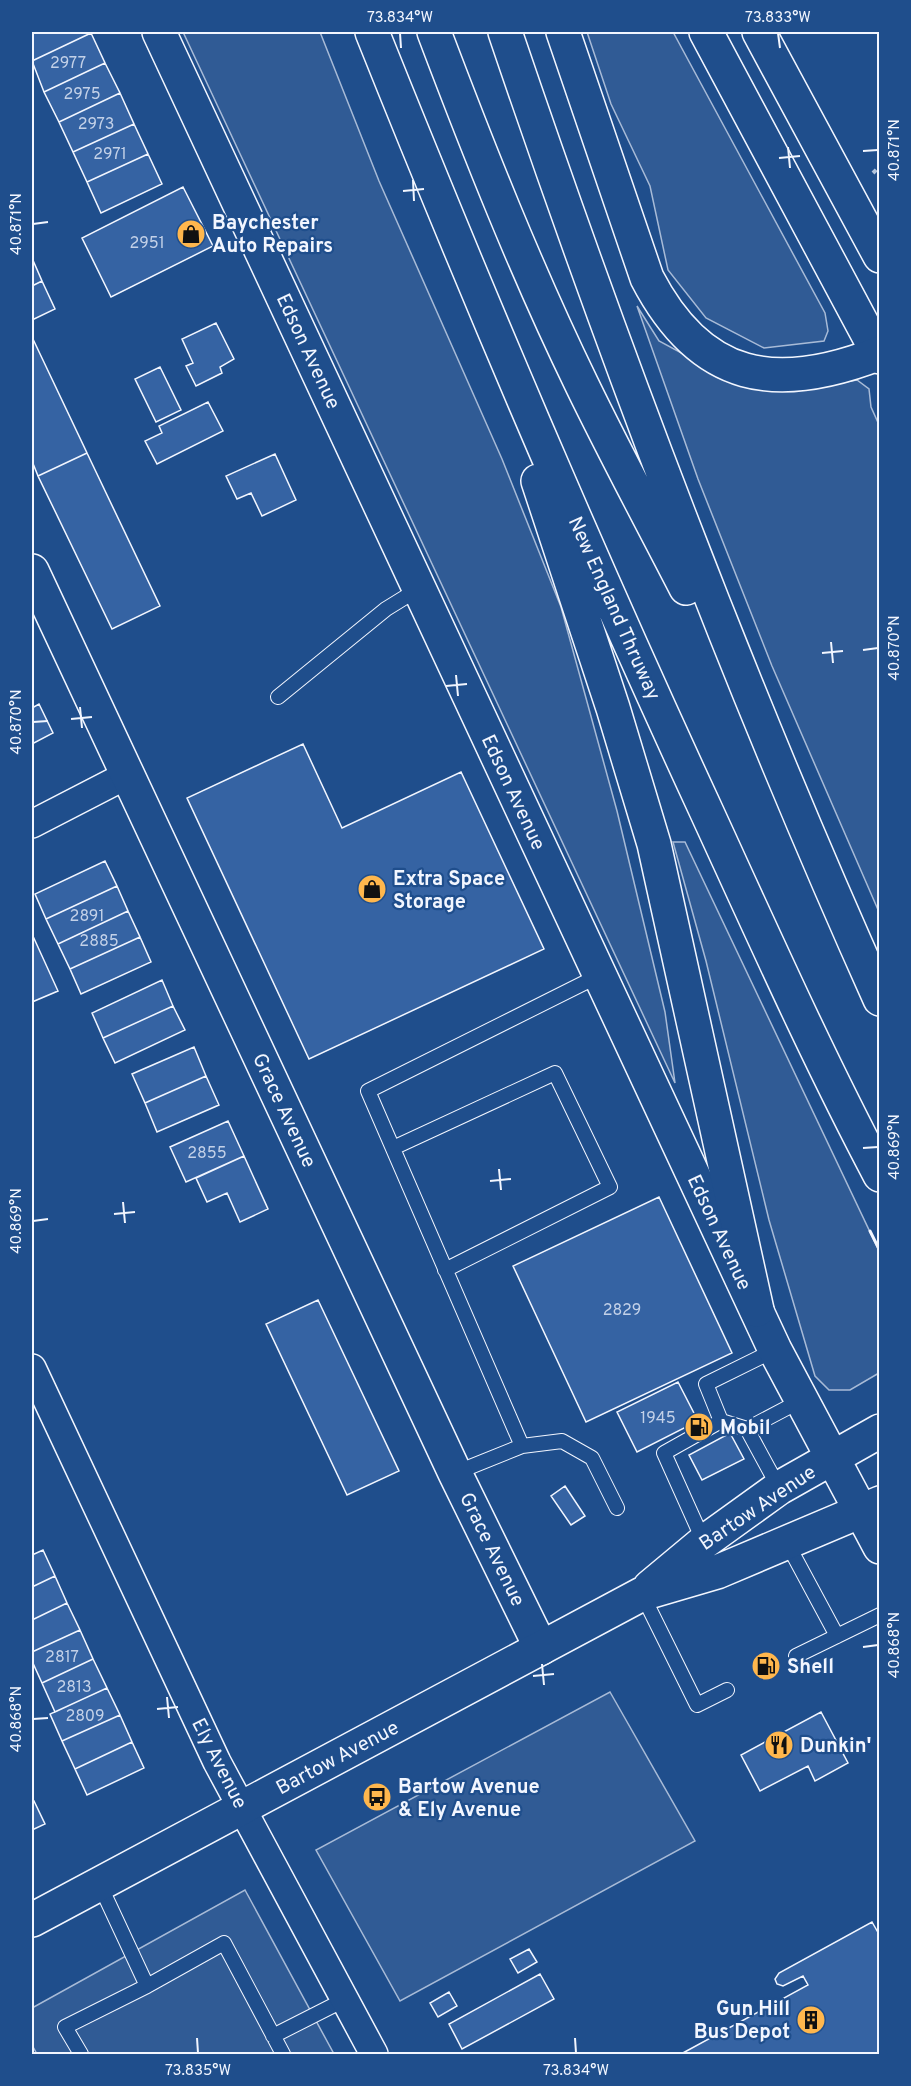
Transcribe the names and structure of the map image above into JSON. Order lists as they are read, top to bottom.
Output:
{
  "streets": {
    "main road": [
      "Edson Avenue",
      "New England Thruway",
      "Grace Avenue",
      "Bartow Avenue"
    ],
    "street": ["Ely Avenue"]
  },
  "crossings": [
    ["Edson Avenue", "Bartow Avenue"],
    ["Grace Avenue", "Bartow Avenue"],
    ["Bartow Avenue", "Ely Avenue"]
  ],
  "places": {
    "shop": ["Baychester Auto Repairs", "Extra Space Storage"],
    "fuel station": ["Mobil", "Shell"],
    "restaurant": ["Dunkin'"],
    "bus stop": ["Bartow Avenue & Ely Avenue"],
    "building": ["Gun Hill Bus Depot"]
  },
  "house_numbers": [
    "2977",
    "2975",
    "2973",
    "2971",
    "2951",
    "2891",
    "2885",
    "2855",
    "2829",
    "1945",
    "2817",
    "2813",
    "2809"
  ],
  "coordinates": [
    "73.834°W",
    "73.833°W",
    "40.871°N",
    "40.870°N",
    "40.869°N",
    "40.868°N",
    "73.835°W"
  ]
}
